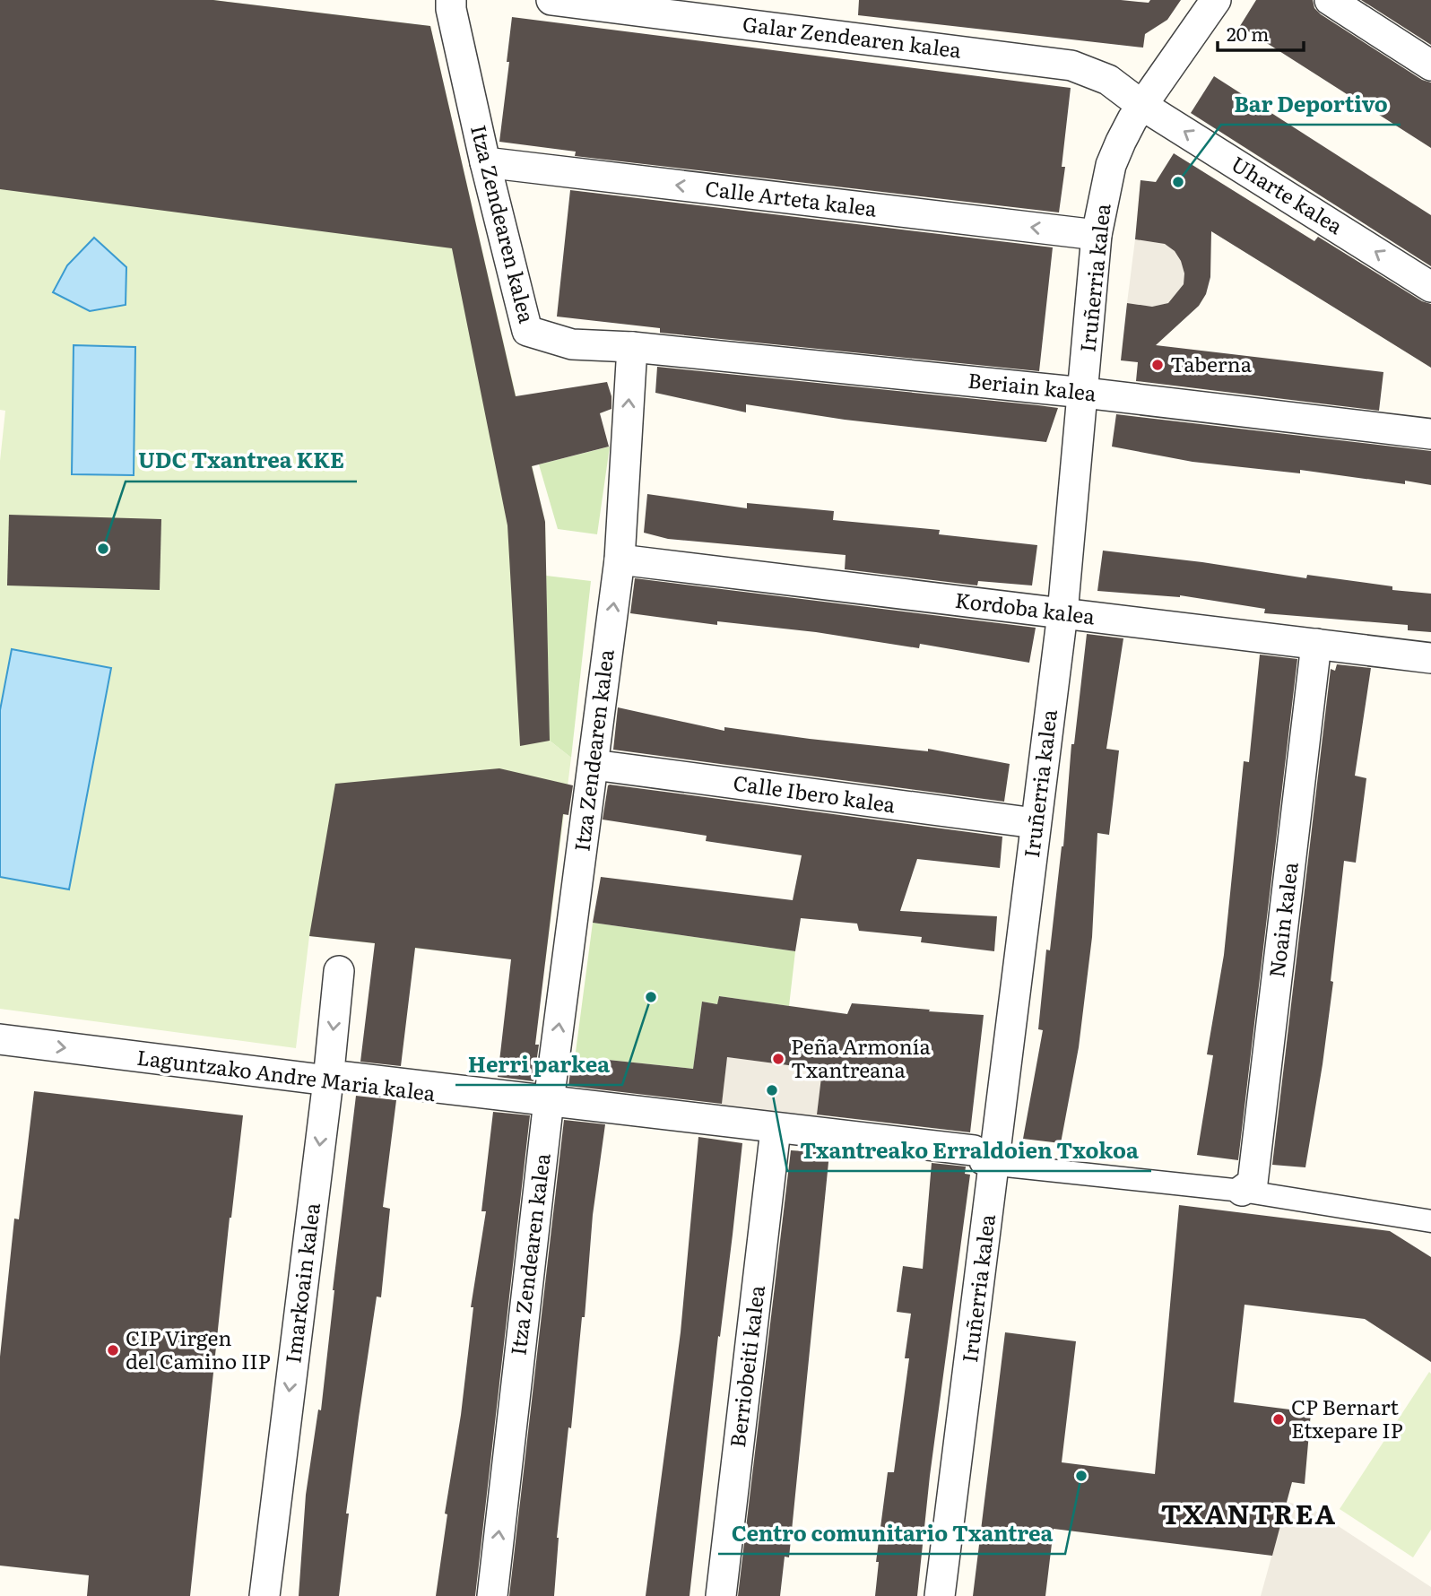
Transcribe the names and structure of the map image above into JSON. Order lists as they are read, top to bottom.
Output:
{
  "streets": {
    "street": [
      "Galar Zendearen kalea",
      "Uharte kalea",
      "Calle Arteta kalea",
      "Itza Zendearen kalea",
      "Iruñerria kalea",
      "Beriain kalea",
      "Kordoba kalea",
      "Calle Ibero kalea",
      "Noain kalea",
      "Laguntzako Andre Maria kalea",
      "Imarkoain kalea",
      "Berriobeiti kalea"
    ]
  },
  "crossings": [
    ["Galar Zendearen kalea", "Uharte kalea"],
    ["Galar Zendearen kalea", "Iruñerria kalea"],
    ["Uharte kalea", "Iruñerria kalea"],
    ["Calle Arteta kalea", "Itza Zendearen kalea"],
    ["Calle Arteta kalea", "Iruñerria kalea"],
    ["Itza Zendearen kalea", "Beriain kalea"],
    ["Itza Zendearen kalea", "Kordoba kalea"],
    ["Itza Zendearen kalea", "Calle Ibero kalea"],
    ["Itza Zendearen kalea", "Laguntzako Andre Maria kalea"],
    ["Iruñerria kalea", "Beriain kalea"],
    ["Iruñerria kalea", "Kordoba kalea"],
    ["Iruñerria kalea", "Calle Ibero kalea"],
    ["Iruñerria kalea", "Laguntzako Andre Maria kalea"],
    ["Kordoba kalea", "Noain kalea"],
    ["Noain kalea", "Laguntzako Andre Maria kalea"],
    ["Laguntzako Andre Maria kalea", "Imarkoain kalea"],
    ["Laguntzako Andre Maria kalea", "Berriobeiti kalea"]
  ],
  "one_way": ["Calle Arteta kalea", "Itza Zendearen kalea", "Imarkoain kalea"],
  "districts": ["TXANTREA"],
  "places": [
    "Bar Deportivo",
    "Taberna",
    "UDC Txantrea KKE",
    "Herri parkea",
    "Peña Armonía Txantreana",
    "Txantreako Erraldoien Txokoa",
    "CIP Virgen del Camino IIP",
    "CP Bernart Etxepare IP",
    "Centro comunitario Txantrea"
  ],
  "scale_bar": "20 m"
}
